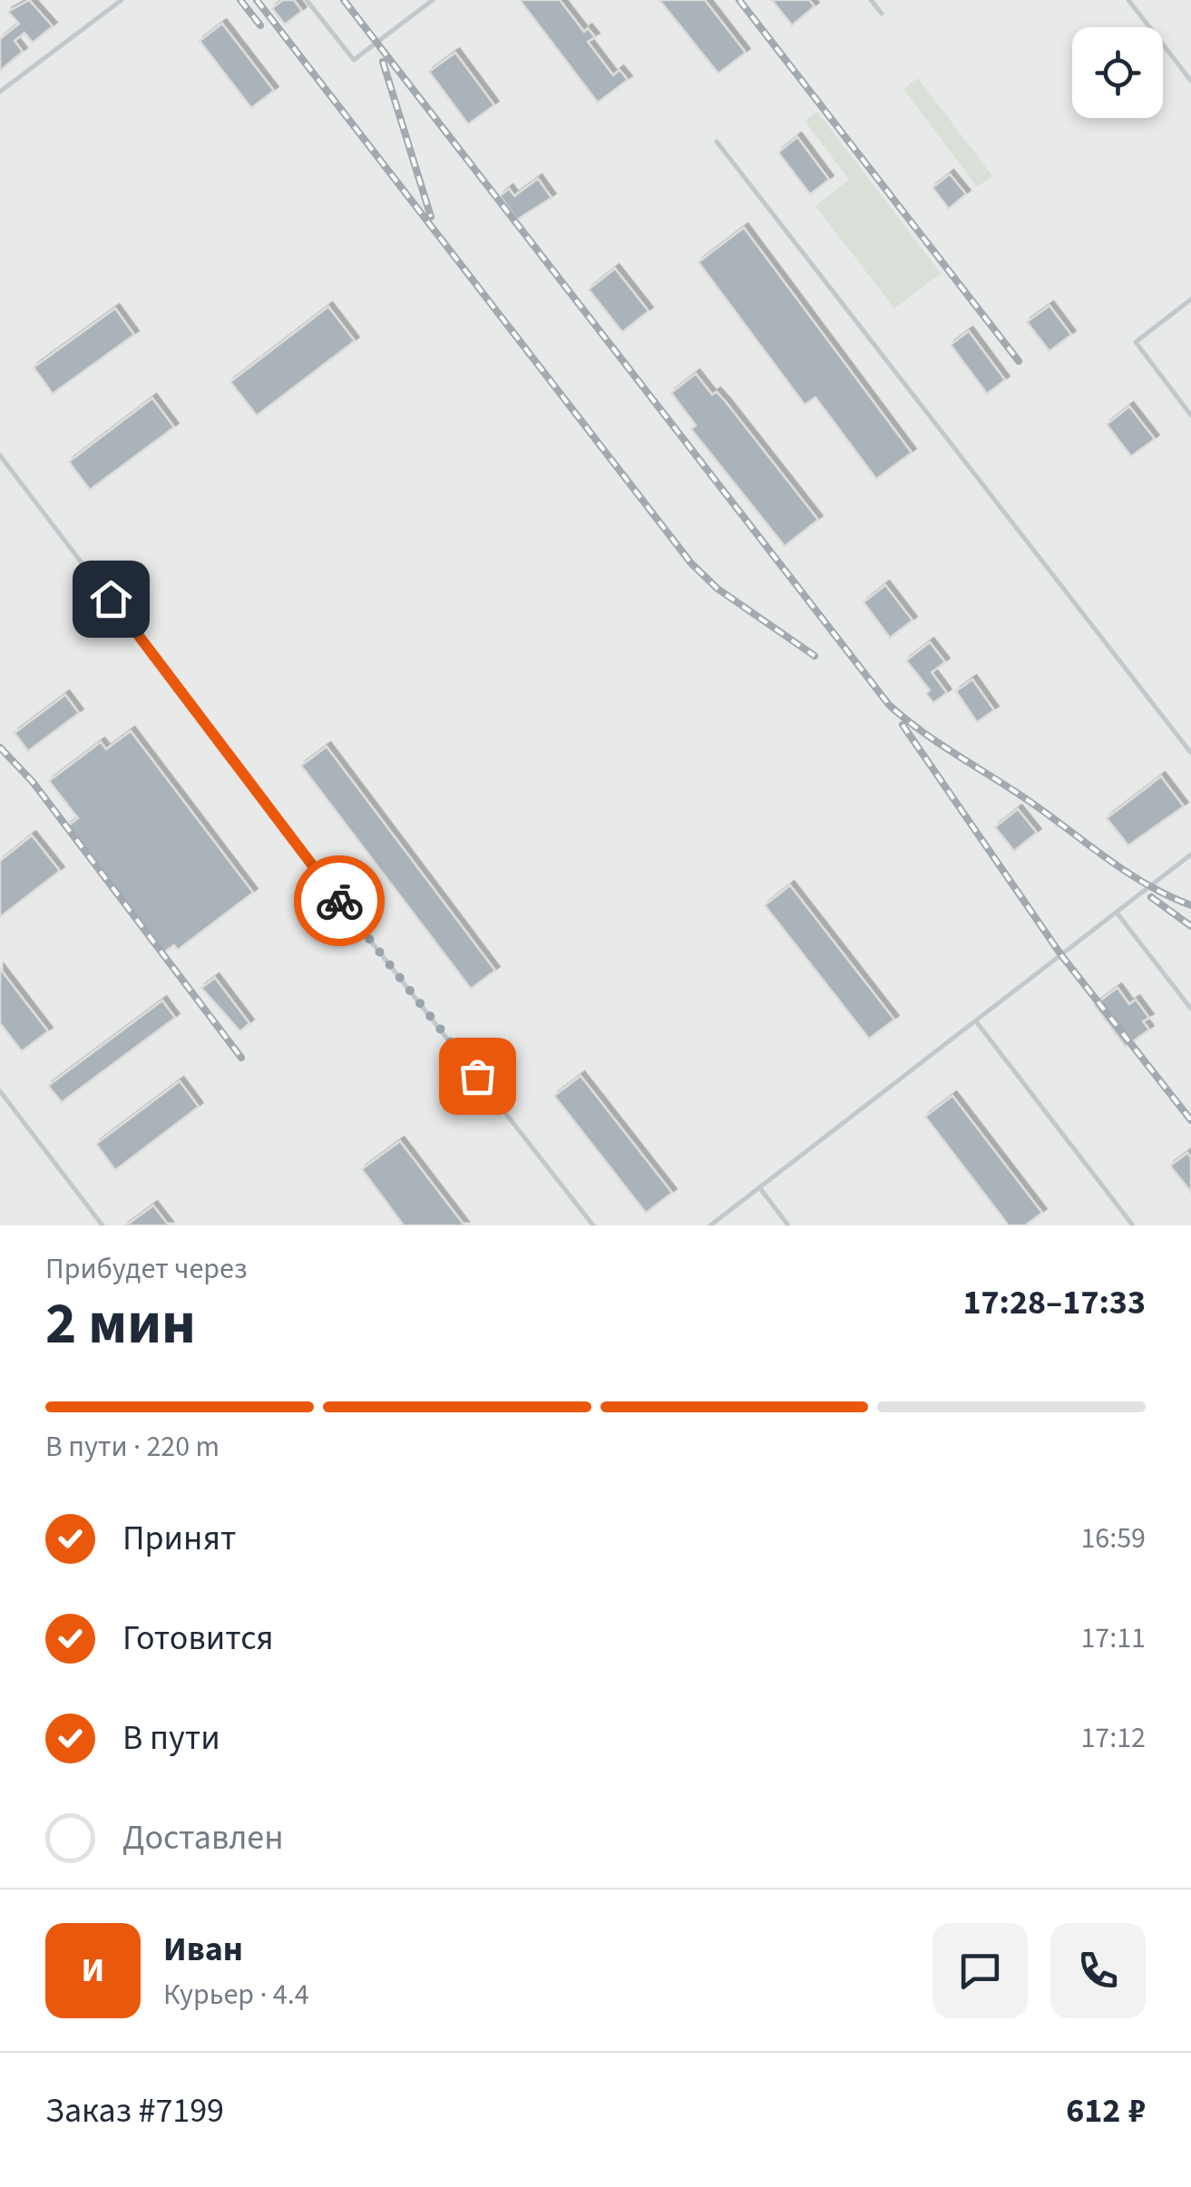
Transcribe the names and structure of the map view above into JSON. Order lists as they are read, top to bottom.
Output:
{
  "page": {
    "heading": ["2 мин", "Прибудет через", "17:28–17:33"],
    "panel": [
      "Иван",
      "Курьер · 4.4",
      "Заказ #7199",
      "612 ₽"
    ],
    "bar": "В пути · 220 m",
    "list": [
      ["Принят", "16:59"],
      ["Готовится", "17:11"],
      ["В пути", "17:12"],
      "Доставлен"
    ],
    "round": "И"
  }
}
